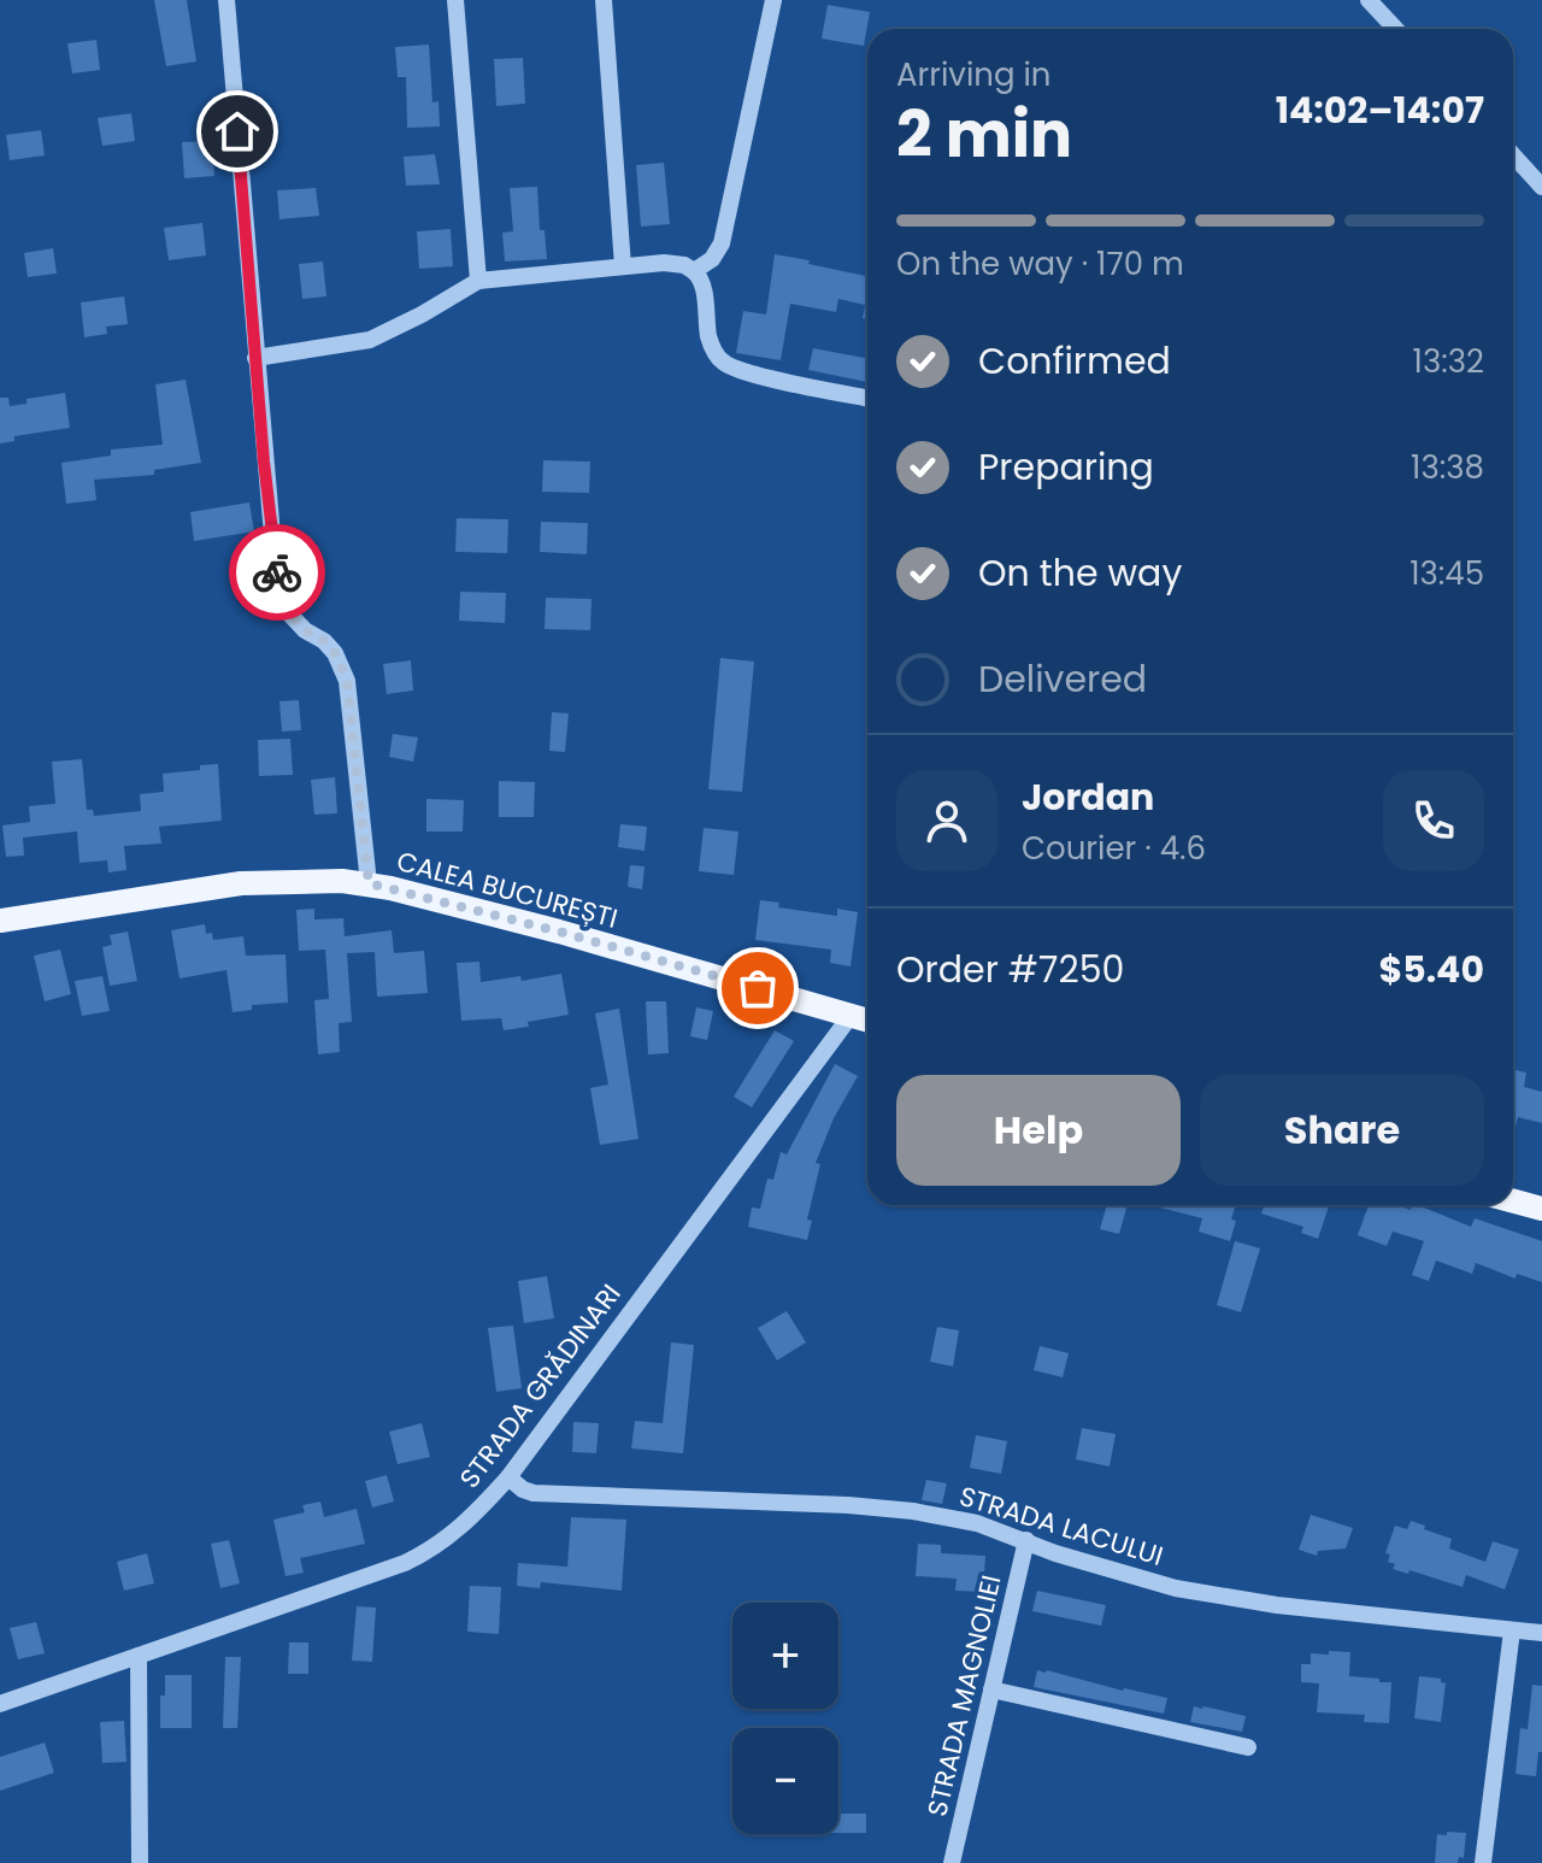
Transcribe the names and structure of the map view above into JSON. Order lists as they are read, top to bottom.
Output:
{
  "streets": {
    "main road": ["CALEA BUCUREȘTI"],
    "street": ["STRADA GRĂDINARI", "STRADA LACULUI", "STRADA MAGNOLIEI"]
  },
  "crossings": [
    ["CALEA BUCUREȘTI", "STRADA GRĂDINARI"],
    ["STRADA GRĂDINARI", "STRADA LACULUI"],
    ["STRADA LACULUI", "STRADA MAGNOLIEI"]
  ],
  "page": {
    "heading": ["2 min", "Arriving in", "14:02–14:07"],
    "panel": [
      "Jordan",
      "Courier · 4.6",
      "Order #7250",
      "$5.40"
    ],
    "bar": "On the way · 170 m",
    "list": [
      ["Confirmed", "13:32"],
      ["Preparing", "13:38"],
      ["On the way", "13:45"],
      "Delivered"
    ],
    "buttons": ["Help", "Share"],
    "map_buttons": ["+", "−"]
  }
}
